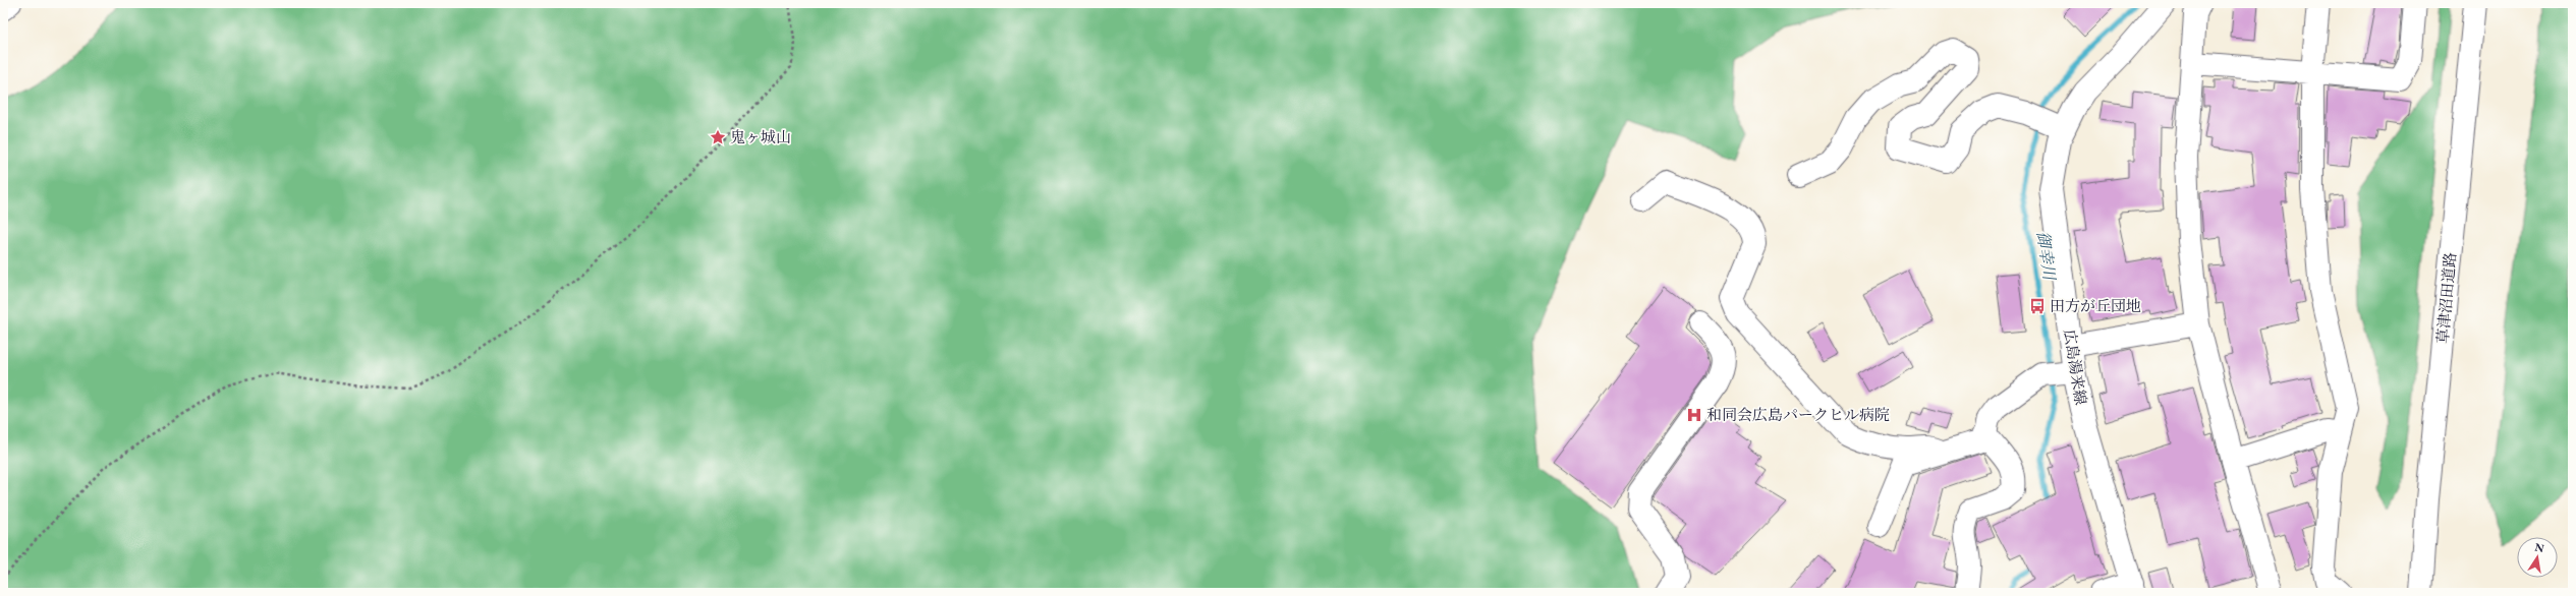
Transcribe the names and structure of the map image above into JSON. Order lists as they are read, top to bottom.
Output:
{
  "streets": {
    "street": ["草津沼田道路", "広島湯来線"]
  },
  "water": ["御幸川"],
  "places": {
    "place": ["鬼ヶ城山"],
    "bus stop": ["田方が丘団地"],
    "hospital": ["和同会広島パークヒル病院"]
  },
  "north": "top"
}
